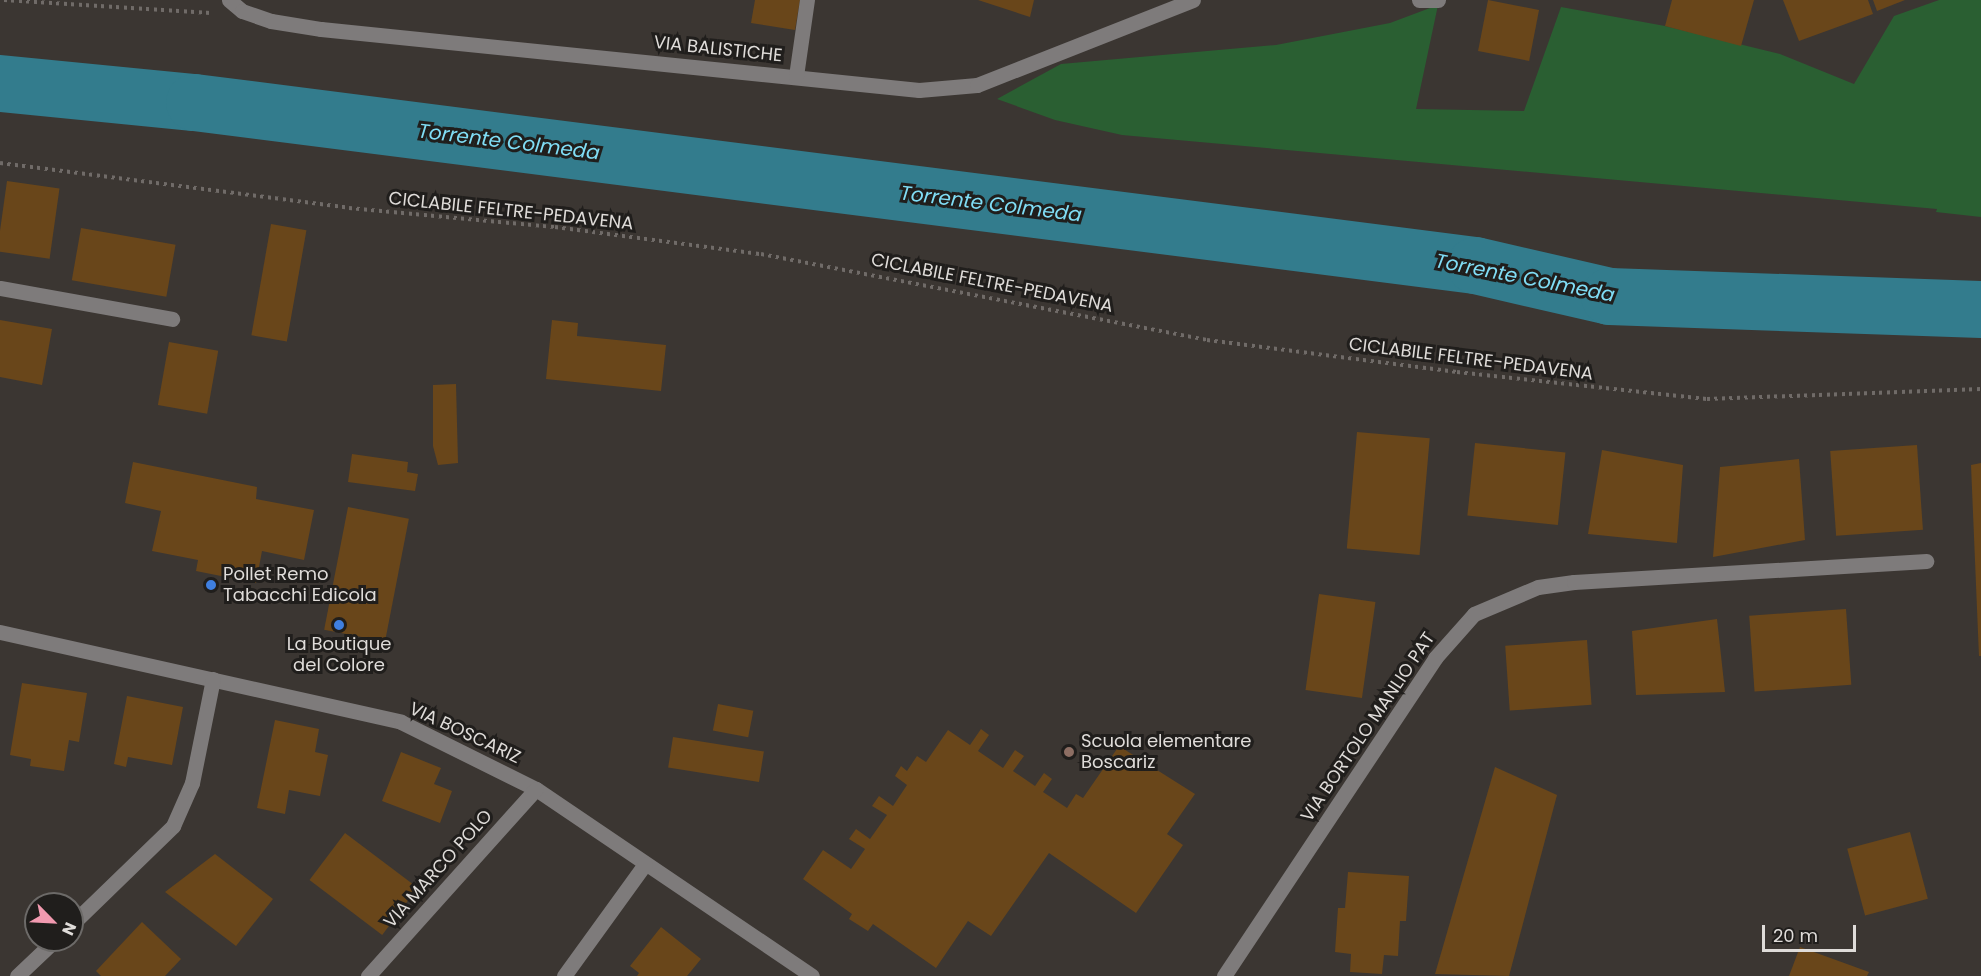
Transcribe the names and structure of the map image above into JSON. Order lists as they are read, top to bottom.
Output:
{
  "streets": {
    "street": [
      "VIA BALISTICHE",
      "VIA BORTOLO MANLIO PAT",
      "VIA BOSCARIZ",
      "VIA MARCO POLO"
    ],
    "path": ["CICLABILE FELTRE-PEDAVENA"]
  },
  "crossings": [
    ["VIA BOSCARIZ", "VIA MARCO POLO"]
  ],
  "water": ["Torrente Colmeda"],
  "places": ["Pollet Remo Tabacchi Edicola", "La Boutique del Colore", "Scuola elementare Boscariz"],
  "scale_bar": "20 m",
  "north": "bottom right"
}
